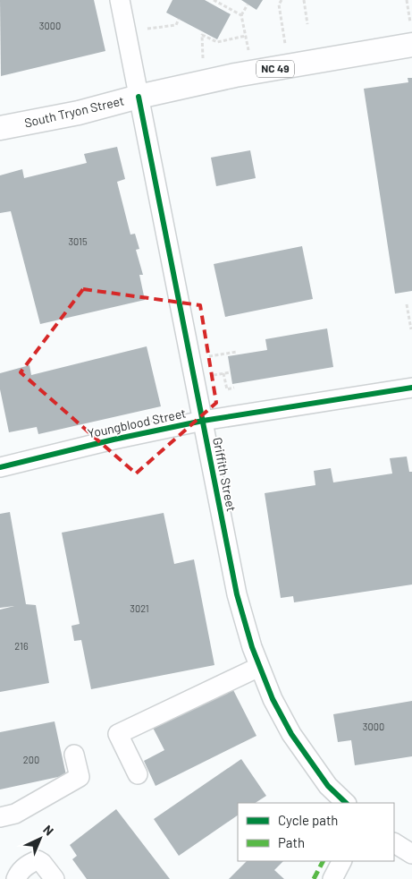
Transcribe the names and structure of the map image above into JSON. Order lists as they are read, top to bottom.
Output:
{
  "streets": {
    "main road": ["NC 49", "South Tryon Street"],
    "street": ["Youngblood Street", "Griffith Street"]
  },
  "crossings": [
    ["South Tryon Street", "Griffith Street"],
    ["Youngblood Street", "Griffith Street"]
  ],
  "house_numbers": [
    "3000",
    "3015",
    "3021",
    "216",
    "3000",
    "200"
  ],
  "legend": ["Cycle path", "Path"],
  "north": "top right"
}
